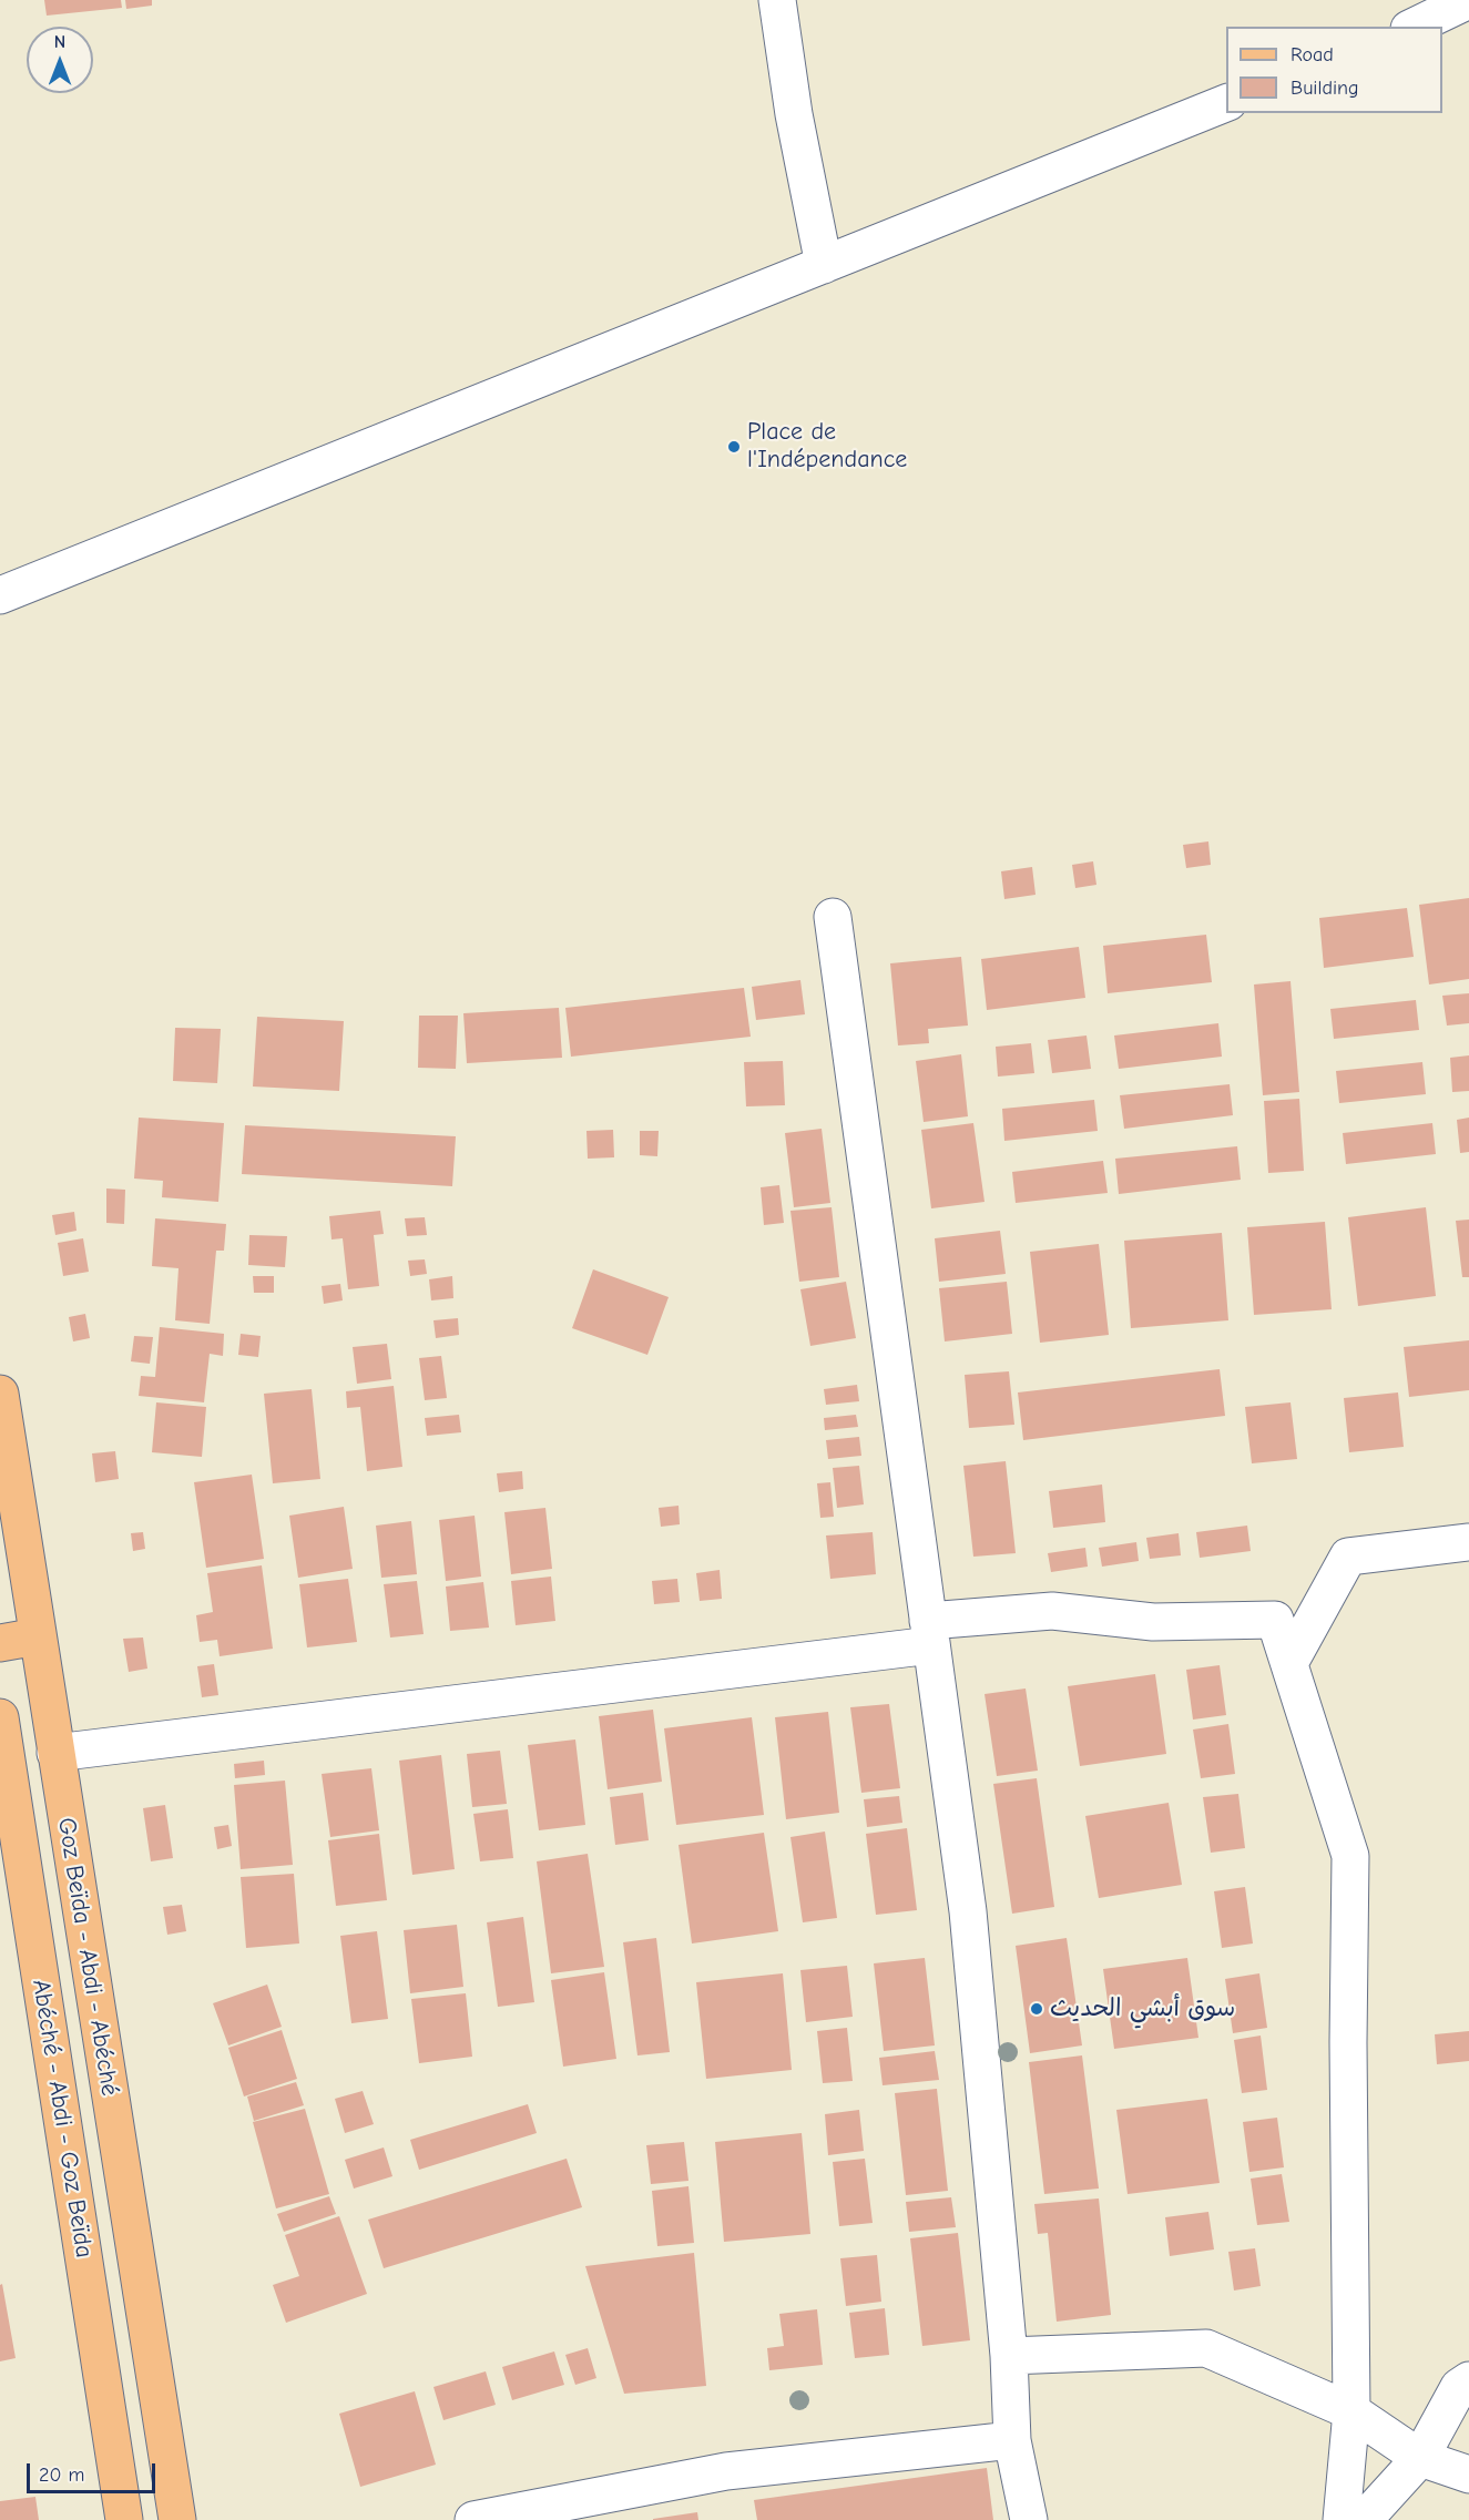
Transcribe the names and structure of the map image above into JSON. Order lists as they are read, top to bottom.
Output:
{
  "streets": {
    "main road": ["Goz Beïda - Abdi - Abéché", "Abéché - Abdi - Goz Beïda"]
  },
  "places": ["Place de l'Indépendance", "سوق أبشي الحديث"],
  "legend": ["Road", "Building"],
  "scale_bar": "20 m",
  "north": "top"
}
